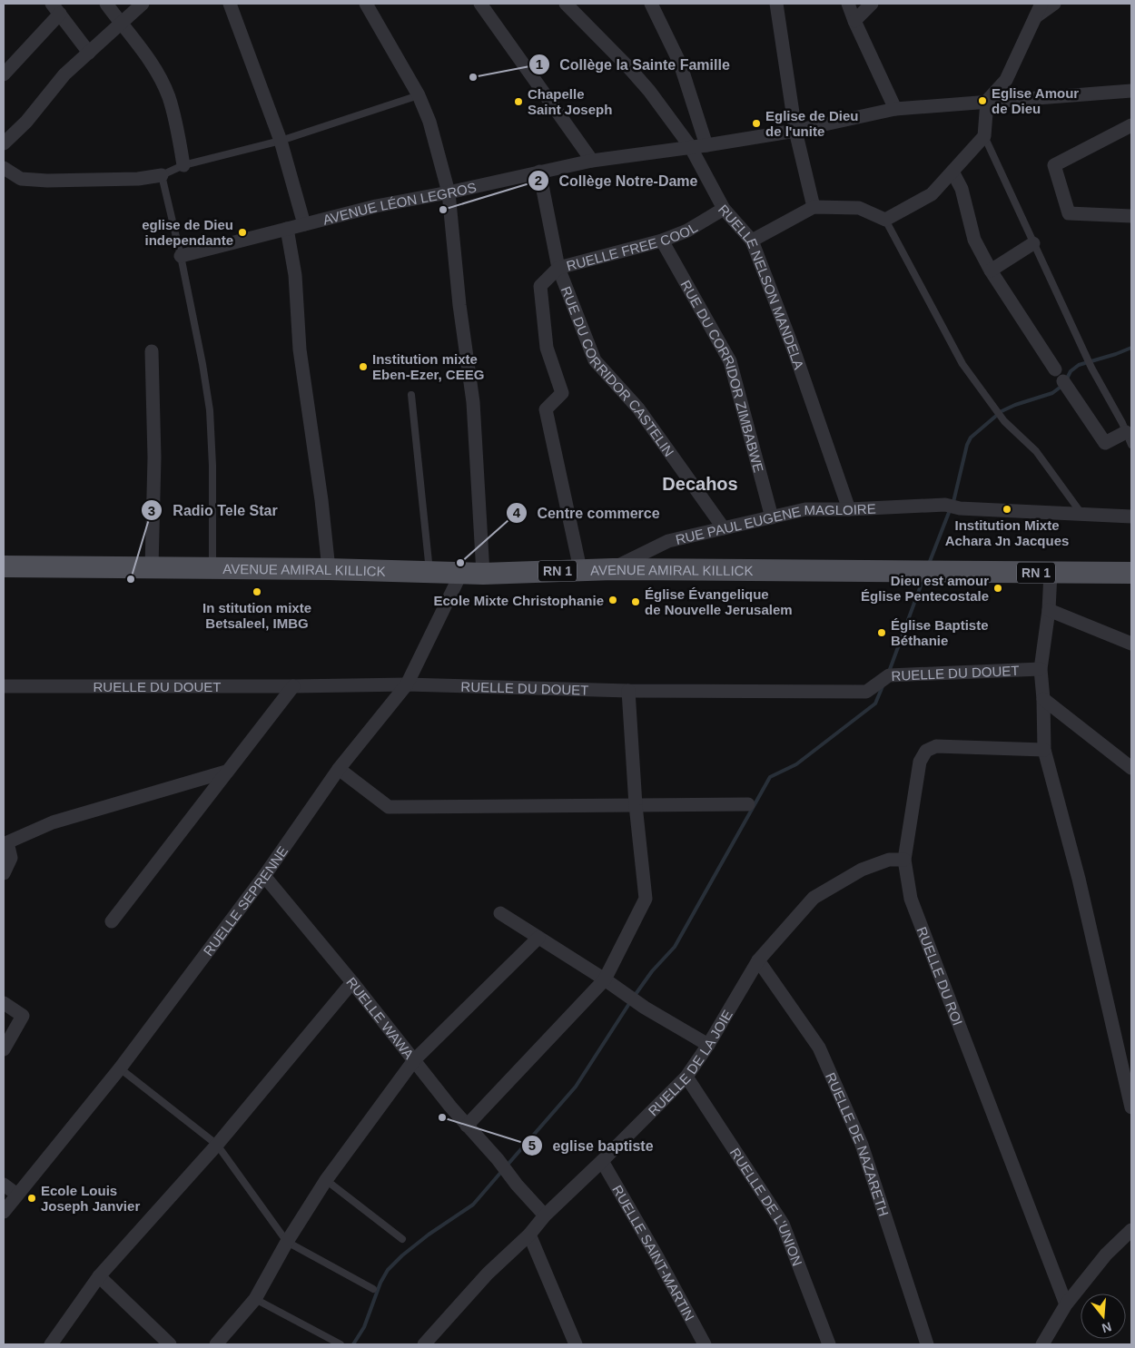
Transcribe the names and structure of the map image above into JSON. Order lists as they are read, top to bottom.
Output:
{
  "streets": {
    "main road": ["AVENUE AMIRAL KILLICK", "RN 1"],
    "street": [
      "AVENUE LÉON LEGROS",
      "RUELLE FREE COOL",
      "RUELLE NELSON MANDELA",
      "RUE DU CORRIDOR CASTELIN",
      "RUE DU CORRIDOR ZIMBABWE",
      "RUE PAUL EUGENE MAGLOIRE",
      "RUELLE DU DOUET",
      "RUELLE SEPRENNE",
      "RUELLE DU ROI",
      "RUELLE WAWA",
      "RUELLE DE LA JOIE",
      "RUELLE DE NAZARETH",
      "RUELLE DE L'UNION",
      "RUELLE SAINT-MARTIN"
    ]
  },
  "crossings": [
    ["AVENUE LÉON LEGROS", "RUELLE NELSON MANDELA"],
    ["AVENUE LÉON LEGROS", "RUE DU CORRIDOR CASTELIN"],
    ["RUELLE FREE COOL", "RUELLE NELSON MANDELA"],
    ["RUELLE FREE COOL", "RUE DU CORRIDOR CASTELIN"],
    ["RUELLE FREE COOL", "RUE DU CORRIDOR ZIMBABWE"],
    ["RUELLE FREE COOL", "AVENUE AMIRAL KILLICK"],
    ["RUELLE NELSON MANDELA", "RUE PAUL EUGENE MAGLOIRE"],
    ["RUE DU CORRIDOR CASTELIN", "RUE PAUL EUGENE MAGLOIRE"],
    ["RUE DU CORRIDOR ZIMBABWE", "RUE PAUL EUGENE MAGLOIRE"],
    ["RUE PAUL EUGENE MAGLOIRE", "AVENUE AMIRAL KILLICK"],
    ["AVENUE AMIRAL KILLICK", "RN 1"],
    ["AVENUE AMIRAL KILLICK", "RUELLE SEPRENNE"],
    ["RUELLE DU DOUET", "RUELLE SEPRENNE"],
    ["RUELLE SEPRENNE", "RUELLE WAWA"],
    ["RUELLE DU ROI", "RUELLE DE LA JOIE"],
    ["RUELLE WAWA", "RUELLE DE LA JOIE"],
    ["RUELLE DE LA JOIE", "RUELLE DE NAZARETH"],
    ["RUELLE DE LA JOIE", "RUELLE DE L'UNION"],
    ["RUELLE DE LA JOIE", "RUELLE SAINT-MARTIN"]
  ],
  "districts": ["Decahos"],
  "places": [
    "Collège la Sainte Famille",
    "Eglise Amour de Dieu",
    "Chapelle Saint Joseph",
    "Eglise de Dieu de l'unite",
    "Collège Notre-Dame",
    "eglise de Dieu independante",
    "Institution mixte Eben-Ezer, CEEG",
    "Institution Mixte Achara Jn Jacques",
    "Centre commerce",
    "Radio Tele Star",
    "Dieu est amour Église Pentecostale",
    "In stitution mixte Betsaleel, IMBG",
    "Ecole Mixte Christophanie",
    "Église Évangelique de Nouvelle Jerusalem",
    "Église Baptiste Béthanie",
    "eglise baptiste",
    "Ecole Louis Joseph Janvier"
  ],
  "north": "bottom"
}
